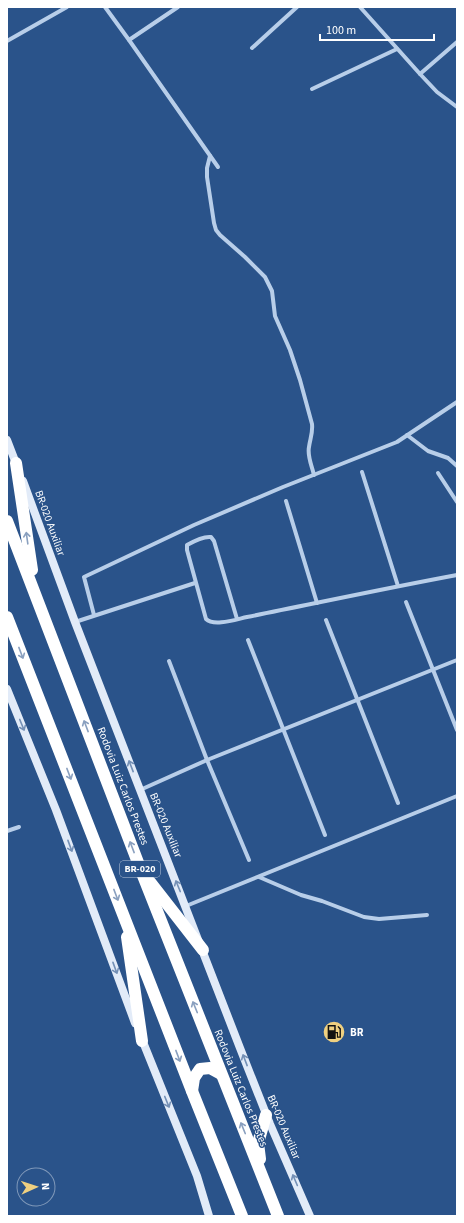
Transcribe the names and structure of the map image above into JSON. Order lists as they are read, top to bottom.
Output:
{
  "streets": {
    "highway": ["Rodovia Luiz Carlos Prestes", "BR-020"],
    "main road": ["BR-020 Auxiliar"]
  },
  "one_way": ["BR-020 Auxiliar"],
  "places": {
    "fuel station": ["BR"]
  },
  "scale_bar": "100 m",
  "north": "right"
}
